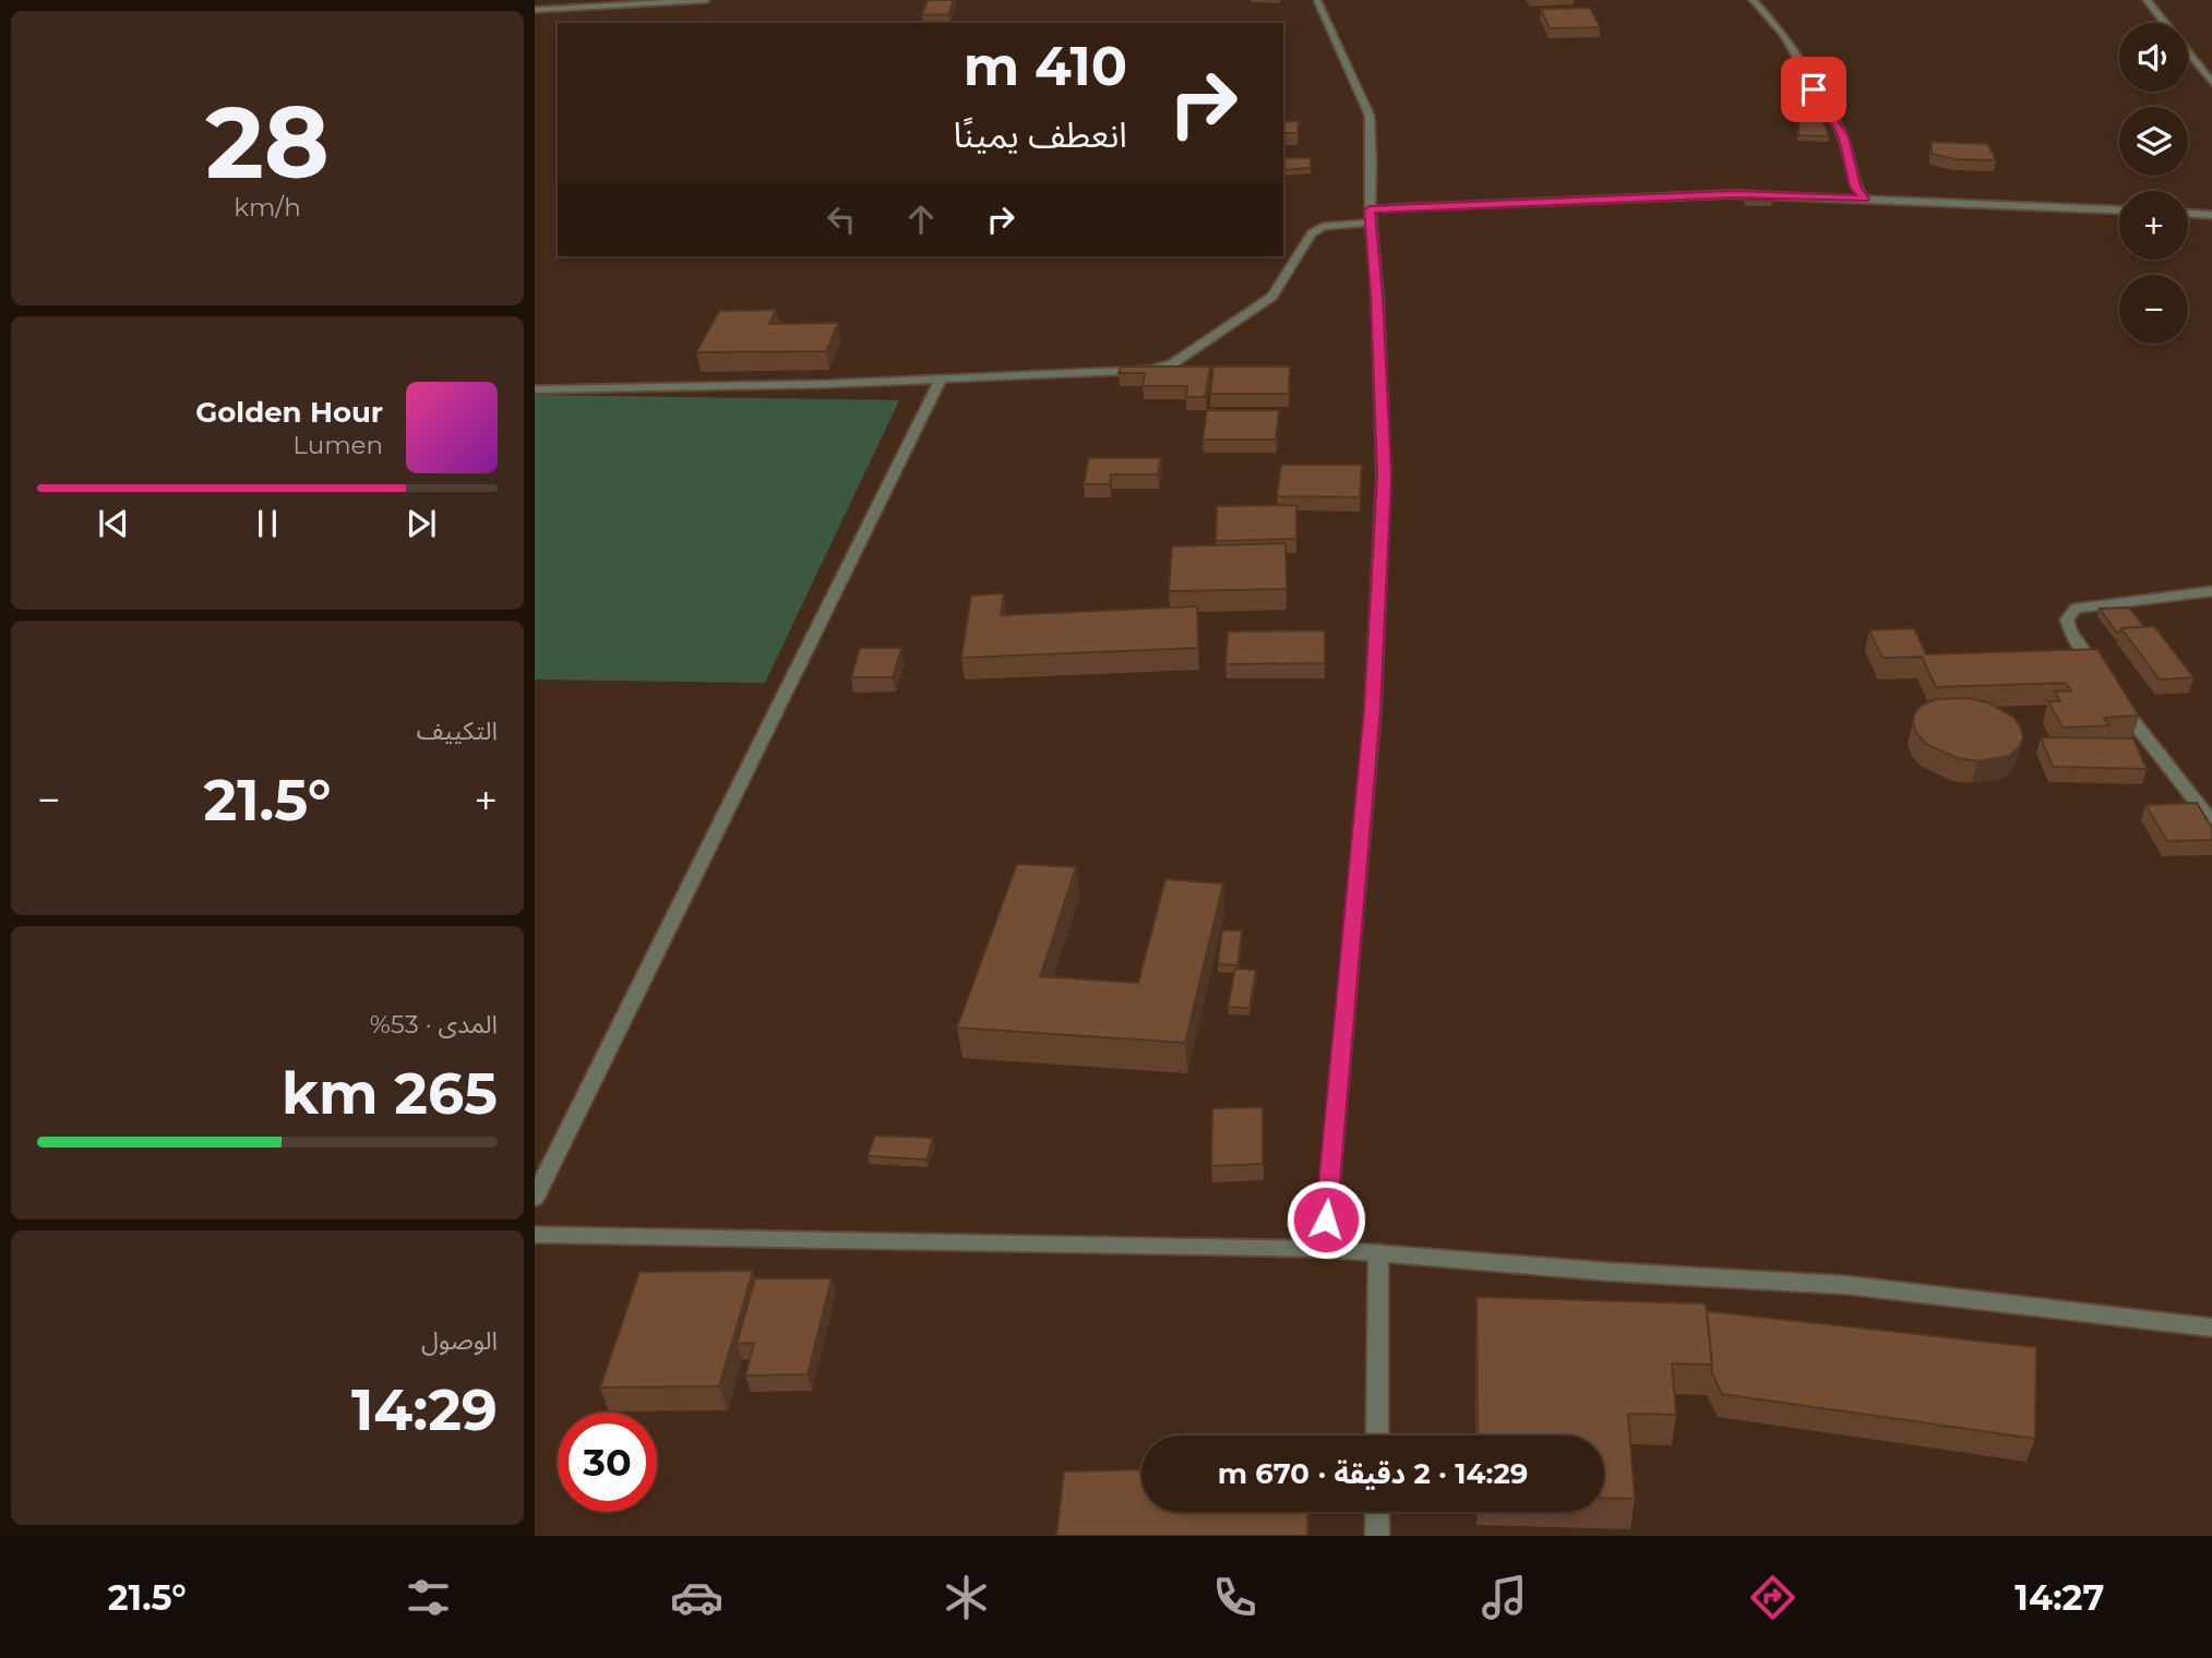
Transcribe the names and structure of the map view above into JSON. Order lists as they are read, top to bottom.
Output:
{
  "page": {
    "tile": [
      ["28", "km/h"],
      "التكييف",
      ["المدى · 53%", "265 km"],
      ["الوصول", "14:29"]
    ],
    "map_buttons": ["+", "−"],
    "turn": ["410 m", "انعطف يمينًا"],
    "song": ["Golden Hour", "Lumen"],
    "heat": ["−", "21.5°", "+"],
    "limit": "30",
    "trip": "14:29 · 2 دقيقة · 670 m",
    "tabs": ["14:27", "21.5°"]
  }
}
